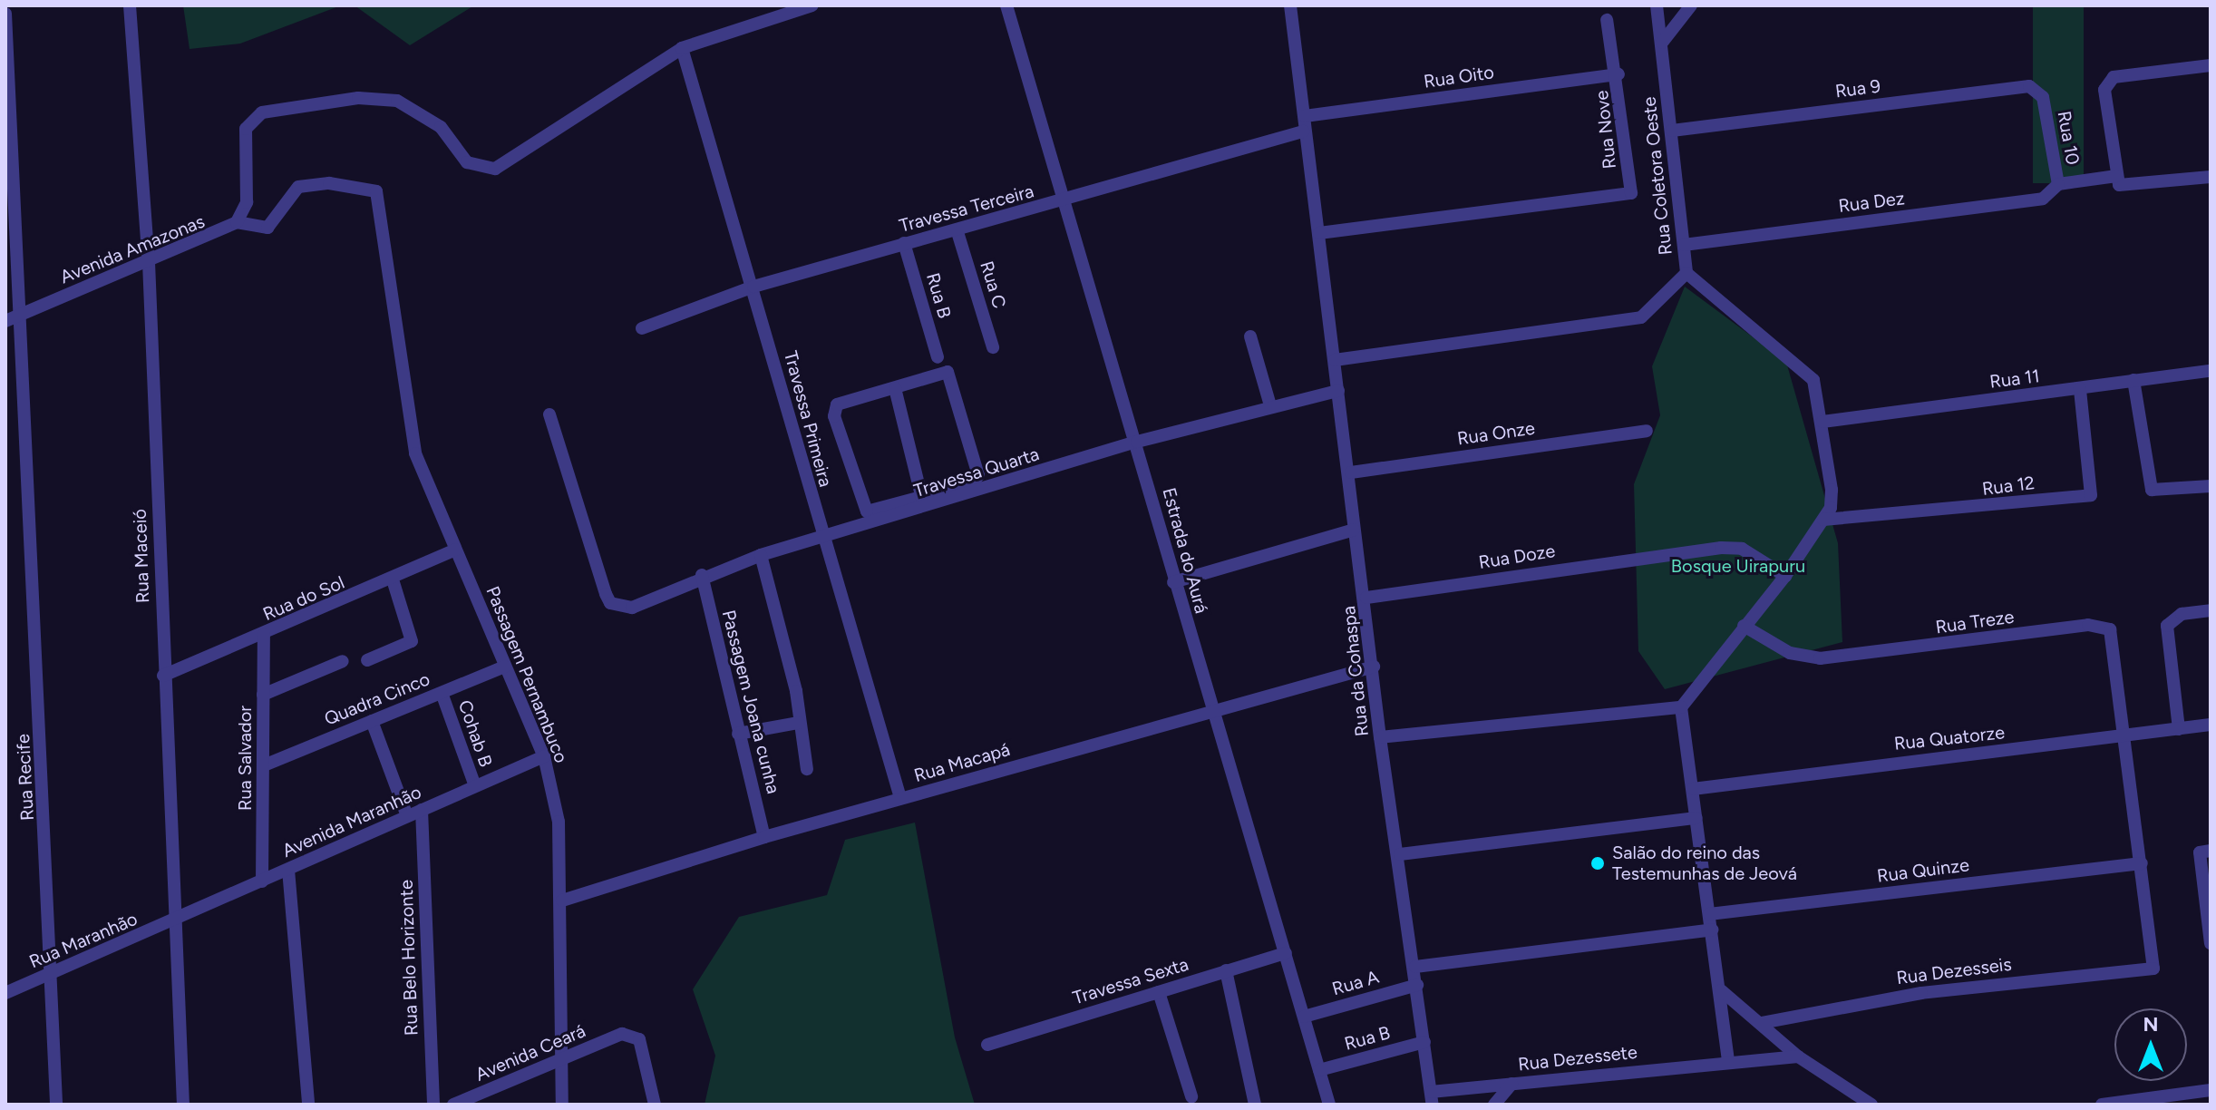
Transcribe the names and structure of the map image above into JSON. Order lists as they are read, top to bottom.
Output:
{
  "streets": {
    "street": [
      "Rua Oito",
      "Rua 9",
      "Rua Nove",
      "Rua 10",
      "Rua Coletora Oeste",
      "Rua Dez",
      "Travessa Terceira",
      "Avenida Amazonas",
      "Rua C",
      "Rua B",
      "Rua 11",
      "Travessa Primeira",
      "Rua Onze",
      "Travessa Quarta",
      "Rua 12",
      "Estrada do Aurá",
      "Rua Maceió",
      "Rua Doze",
      "Rua do Sol",
      "Rua Treze",
      "Rua da Cohaspa",
      "Passagem Pernambuco",
      "Quadra Cinco",
      "Passagem Joana cunha",
      "Cohab B",
      "Rua Quatorze",
      "Rua Salvador",
      "Rua Macapá",
      "Rua Recife",
      "Avenida Maranhão",
      "Rua Quinze",
      "Rua Maranhão",
      "Rua Belo Horizonte",
      "Rua Dezesseis",
      "Travessa Sexta",
      "Rua A",
      "Avenida Ceará",
      "Rua Dezessete"
    ]
  },
  "crossings": [
    ["Rua Oito", "Rua Nove"],
    ["Rua Oito", "Rua da Cohaspa"],
    ["Rua 9", "Rua 10"],
    ["Rua 9", "Rua Coletora Oeste"],
    ["Rua Nove", "Rua da Cohaspa"],
    ["Rua 10", "Rua Dez"],
    ["Rua Coletora Oeste", "Rua Dez"],
    ["Rua Coletora Oeste", "Rua 11"],
    ["Rua Coletora Oeste", "Rua 12"],
    ["Rua Coletora Oeste", "Rua Doze"],
    ["Rua Coletora Oeste", "Rua Treze"],
    ["Travessa Terceira", "Rua C"],
    ["Travessa Terceira", "Rua B"],
    ["Travessa Terceira", "Travessa Primeira"],
    ["Travessa Terceira", "Estrada do Aurá"],
    ["Travessa Terceira", "Rua da Cohaspa"],
    ["Avenida Amazonas", "Rua Maceió"],
    ["Avenida Amazonas", "Passagem Pernambuco"],
    ["Avenida Amazonas", "Rua Recife"],
    ["Rua B", "Estrada do Aurá"],
    ["Rua B", "Rua da Cohaspa"],
    ["Rua 11", "Rua 12"],
    ["Travessa Primeira", "Travessa Quarta"],
    ["Travessa Primeira", "Rua Macapá"],
    ["Rua Onze", "Rua da Cohaspa"],
    ["Travessa Quarta", "Estrada do Aurá"],
    ["Travessa Quarta", "Rua da Cohaspa"],
    ["Travessa Quarta", "Passagem Joana cunha"],
    ["Estrada do Aurá", "Rua Macapá"],
    ["Estrada do Aurá", "Travessa Sexta"],
    ["Estrada do Aurá", "Rua A"],
    ["Rua Maceió", "Rua do Sol"],
    ["Rua Maceió", "Avenida Maranhão"],
    ["Rua Maceió", "Rua Maranhão"],
    ["Rua Doze", "Rua da Cohaspa"],
    ["Rua do Sol", "Passagem Pernambuco"],
    ["Rua do Sol", "Rua Salvador"],
    ["Rua Treze", "Rua Quatorze"],
    ["Rua da Cohaspa", "Rua Macapá"],
    ["Rua da Cohaspa", "Rua A"],
    ["Rua da Cohaspa", "Rua Dezessete"],
    ["Passagem Pernambuco", "Quadra Cinco"],
    ["Passagem Pernambuco", "Rua Macapá"],
    ["Passagem Pernambuco", "Avenida Maranhão"],
    ["Passagem Pernambuco", "Avenida Ceará"],
    ["Quadra Cinco", "Cohab B"],
    ["Quadra Cinco", "Rua Salvador"],
    ["Passagem Joana cunha", "Rua Macapá"],
    ["Cohab B", "Avenida Maranhão"],
    ["Rua Salvador", "Avenida Maranhão"],
    ["Rua Recife", "Rua Maranhão"],
    ["Avenida Maranhão", "Rua Maranhão"],
    ["Avenida Maranhão", "Rua Belo Horizonte"],
    ["Rua Quinze", "Rua Dezesseis"]
  ],
  "parks": ["Bosque Uirapuru"],
  "places": ["Salão do reino das Testemunhas de Jeová"],
  "north": "top"
}
